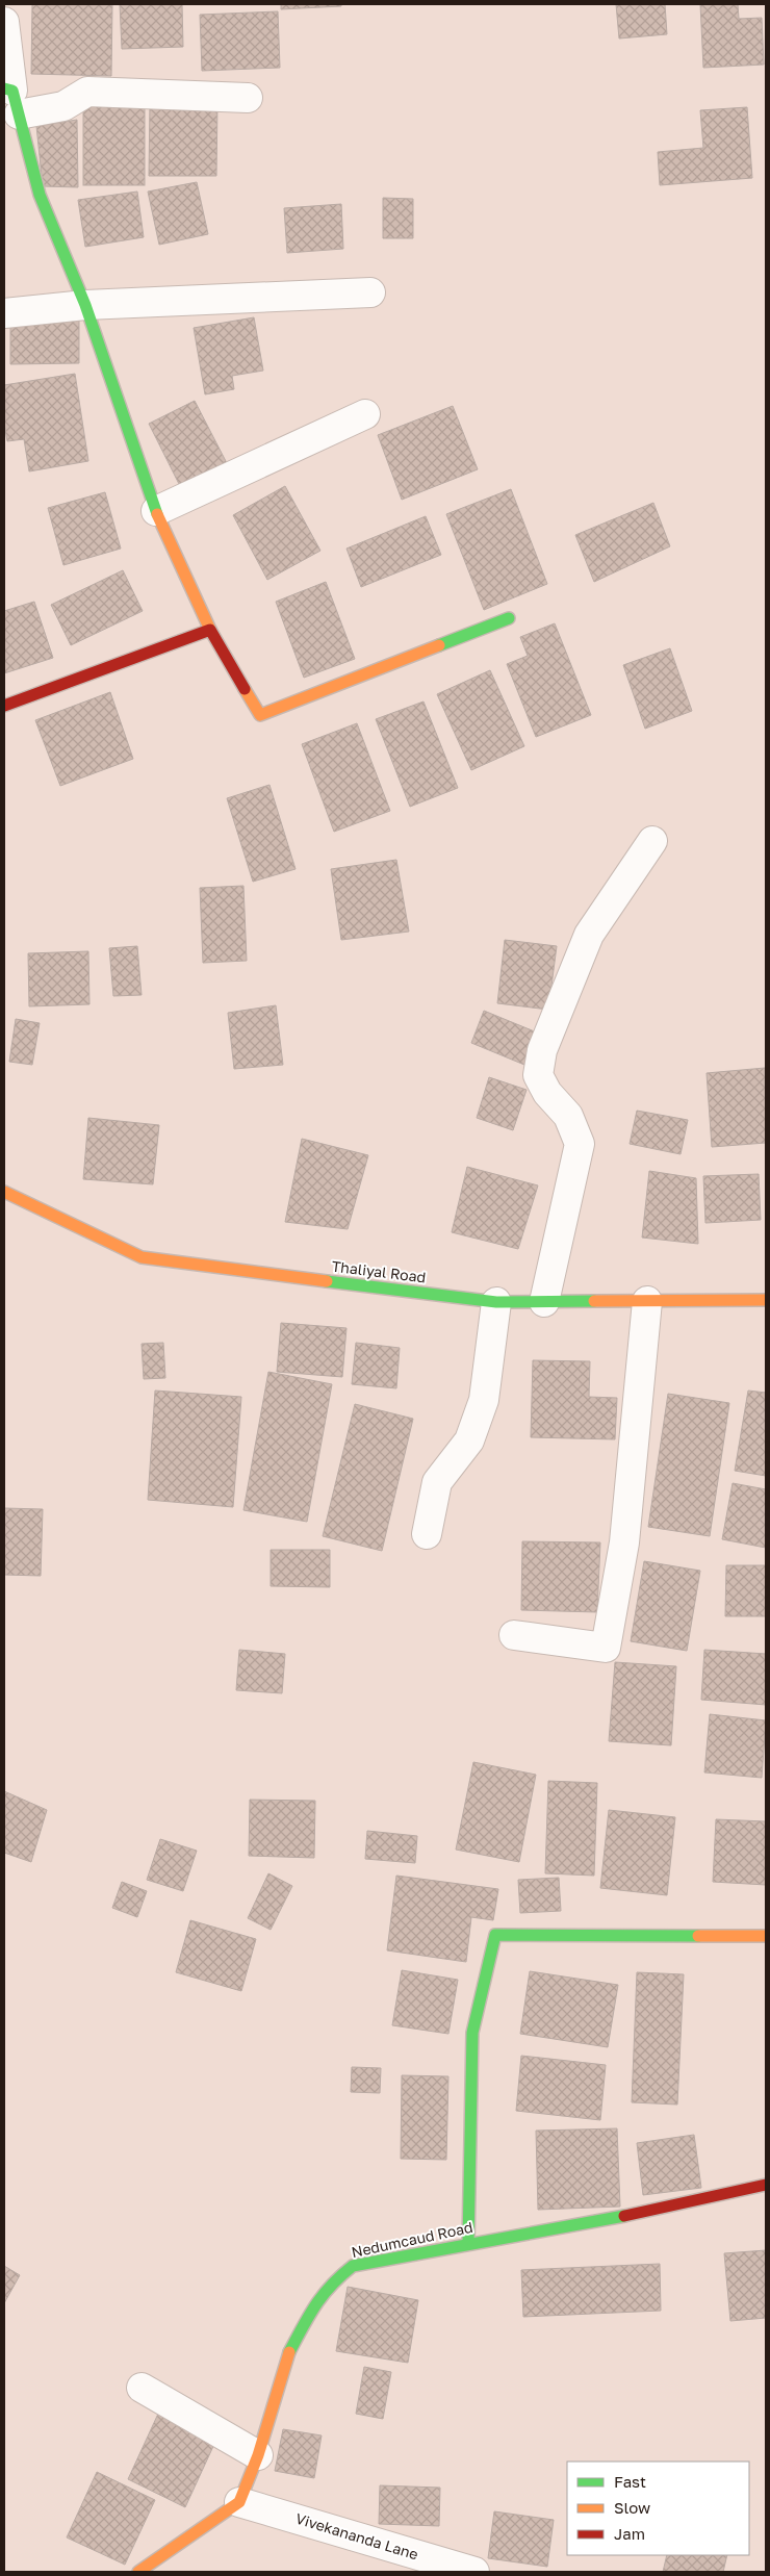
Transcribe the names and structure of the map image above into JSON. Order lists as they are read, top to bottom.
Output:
{
  "streets": {
    "street": ["Thaliyal Road", "Nedumcaud Road", "Vivekananda Lane"]
  },
  "crossings": [
    ["Nedumcaud Road", "Vivekananda Lane"]
  ],
  "legend": ["Fast", "Slow", "Jam"]
}
